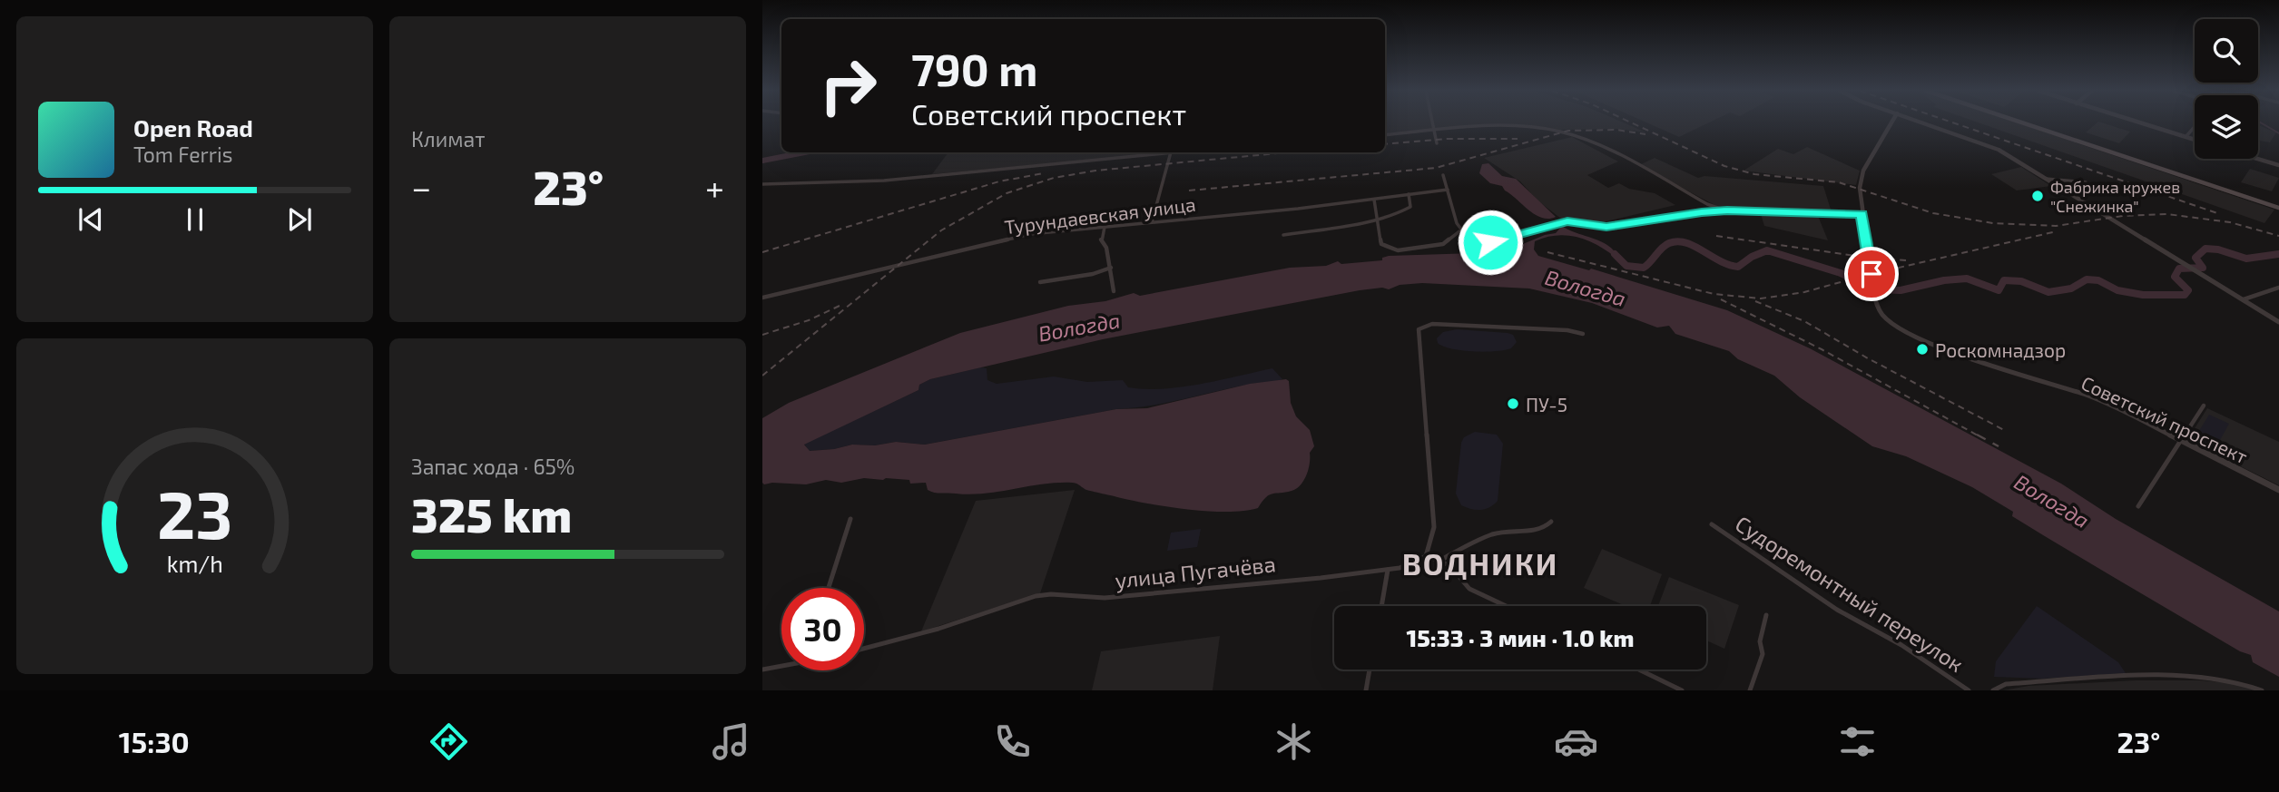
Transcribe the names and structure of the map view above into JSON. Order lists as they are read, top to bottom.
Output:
{
  "streets": {
    "street": [
      "Турундаевская улица",
      "Советский проспект",
      "улица Пугачёва",
      "Судоремонтный переулок"
    ]
  },
  "districts": ["ВОДНИКИ"],
  "water": ["Вологда"],
  "places": ["Фабрика кружев \"Снежинка\"", "Роскомнадзор", "ПУ-5"],
  "page": {
    "tile": [
      "Климат",
      ["Запас хода · 65%", "325 km"]
    ],
    "turn": ["790 m", "Советский проспект"],
    "song": ["Open Road", "Tom Ferris"],
    "heat": ["−", "23°", "+"],
    "limit": "30",
    "trip": "15:33 · 3 мин · 1.0 km",
    "tabs": ["15:30", "23°"],
    "gauge": ["23", "km/h"]
  }
}
